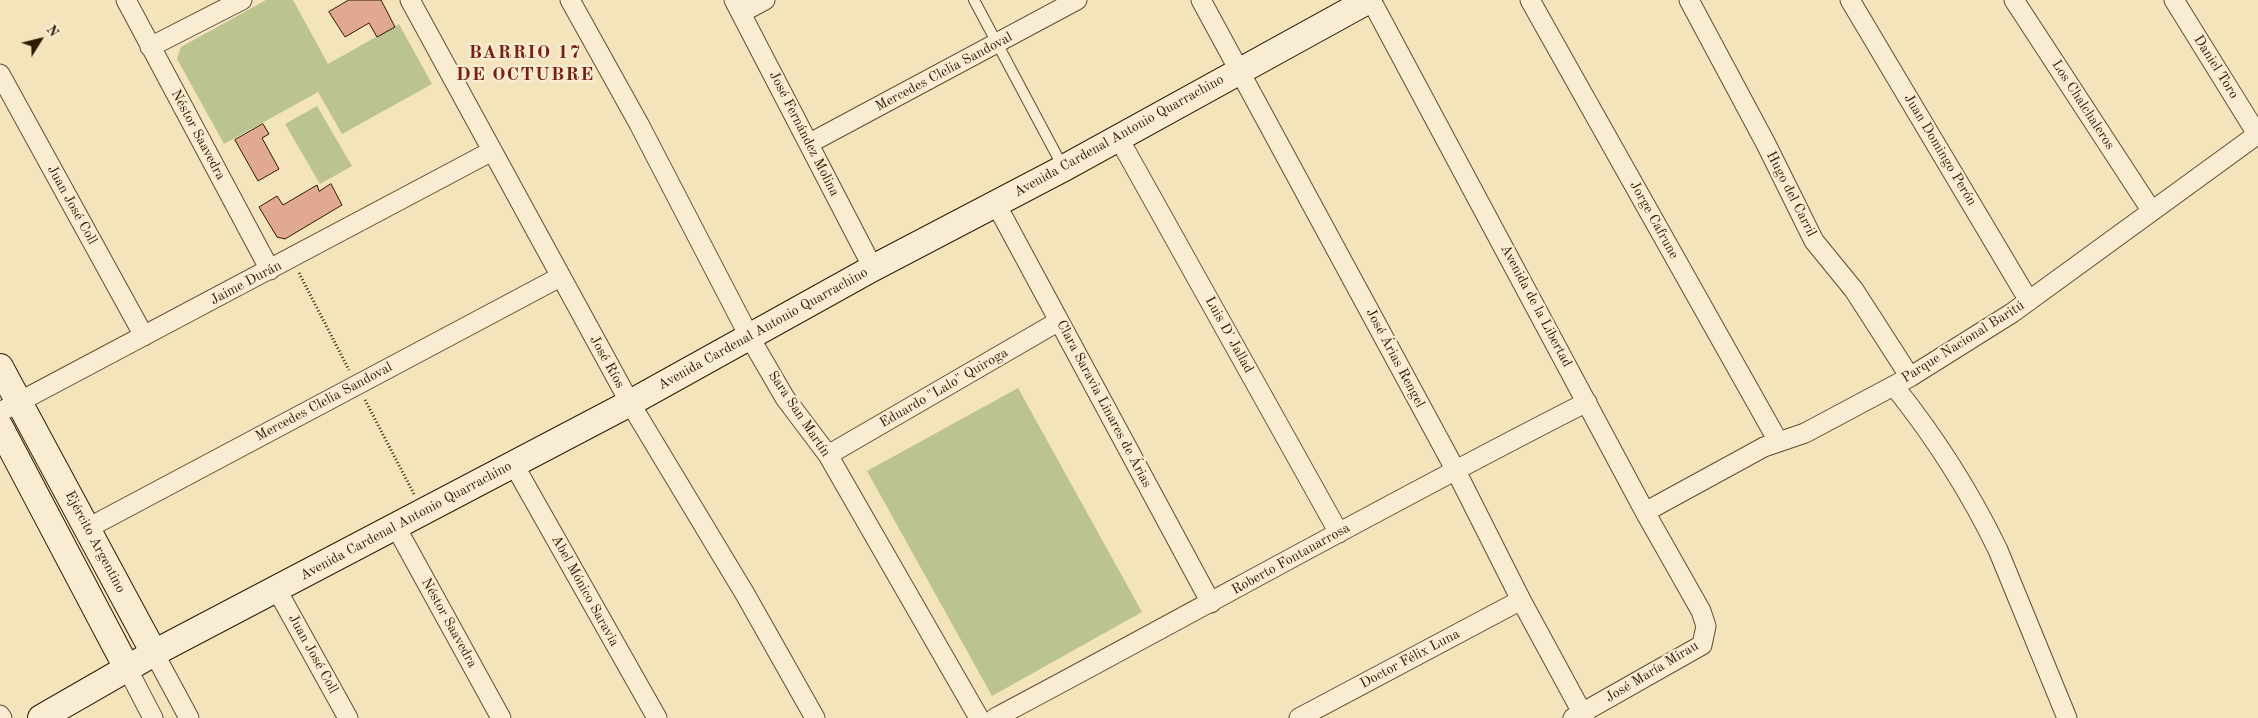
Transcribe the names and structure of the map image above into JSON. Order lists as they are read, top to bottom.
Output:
{
  "streets": {
    "street": [
      "Daniel Toro",
      "Mercedes Clelia Sandoval",
      "Los Chalchaleros",
      "José Fernández Molina",
      "Néstor Saavedra",
      "Avenida Cardenal Antonio Quarrachino",
      "Juan Domingo Perón",
      "Hugo del Carril",
      "Juan José Coll",
      "Jorge Cafrune",
      "Jaime Durán",
      "Avenida de la Libertad",
      "Luis D' Jallad",
      "Parque Nacional Baritú",
      "José Árias Rengel",
      "José Ríos",
      "Eduardo \"Lalo\" Quiroga",
      "Clara Saravia Linares de Árias",
      "Sara San Martín",
      "Ejército Argentino",
      "Roberto Fontanarrosa",
      "Abel Mónico Saravia",
      "Doctor Félix Luna",
      "José María Mirau"
    ]
  },
  "crossings": [
    ["Daniel Toro", "Parque Nacional Baritú"],
    ["Mercedes Clelia Sandoval", "José Fernández Molina"],
    ["Mercedes Clelia Sandoval", "José Ríos"],
    ["Mercedes Clelia Sandoval", "Ejército Argentino"],
    ["Los Chalchaleros", "Parque Nacional Baritú"],
    ["José Fernández Molina", "Avenida Cardenal Antonio Quarrachino"],
    ["Néstor Saavedra", "Avenida Cardenal Antonio Quarrachino"],
    ["Néstor Saavedra", "Jaime Durán"],
    ["Avenida Cardenal Antonio Quarrachino", "Juan José Coll"],
    ["Avenida Cardenal Antonio Quarrachino", "Avenida de la Libertad"],
    ["Avenida Cardenal Antonio Quarrachino", "Luis D' Jallad"],
    ["Avenida Cardenal Antonio Quarrachino", "José Árias Rengel"],
    ["Avenida Cardenal Antonio Quarrachino", "José Ríos"],
    ["Avenida Cardenal Antonio Quarrachino", "Clara Saravia Linares de Árias"],
    ["Avenida Cardenal Antonio Quarrachino", "Sara San Martín"],
    ["Avenida Cardenal Antonio Quarrachino", "Ejército Argentino"],
    ["Avenida Cardenal Antonio Quarrachino", "Abel Mónico Saravia"],
    ["Juan Domingo Perón", "Parque Nacional Baritú"],
    ["Hugo del Carril", "Parque Nacional Baritú"],
    ["Juan José Coll", "Jaime Durán"],
    ["Jorge Cafrune", "Parque Nacional Baritú"],
    ["Jaime Durán", "José Ríos"],
    ["Jaime Durán", "Ejército Argentino"],
    ["Avenida de la Libertad", "Parque Nacional Baritú"],
    ["Avenida de la Libertad", "Roberto Fontanarrosa"],
    ["Avenida de la Libertad", "José María Mirau"],
    ["Luis D' Jallad", "Roberto Fontanarrosa"],
    ["José Árias Rengel", "Roberto Fontanarrosa"],
    ["José Árias Rengel", "Doctor Félix Luna"],
    ["José Árias Rengel", "José María Mirau"],
    ["Eduardo \"Lalo\" Quiroga", "Clara Saravia Linares de Árias"],
    ["Eduardo \"Lalo\" Quiroga", "Sara San Martín"],
    ["Clara Saravia Linares de Árias", "Roberto Fontanarrosa"]
  ],
  "districts": ["BARRIO 17 DE OCTUBRE"],
  "north": "top right"
}
